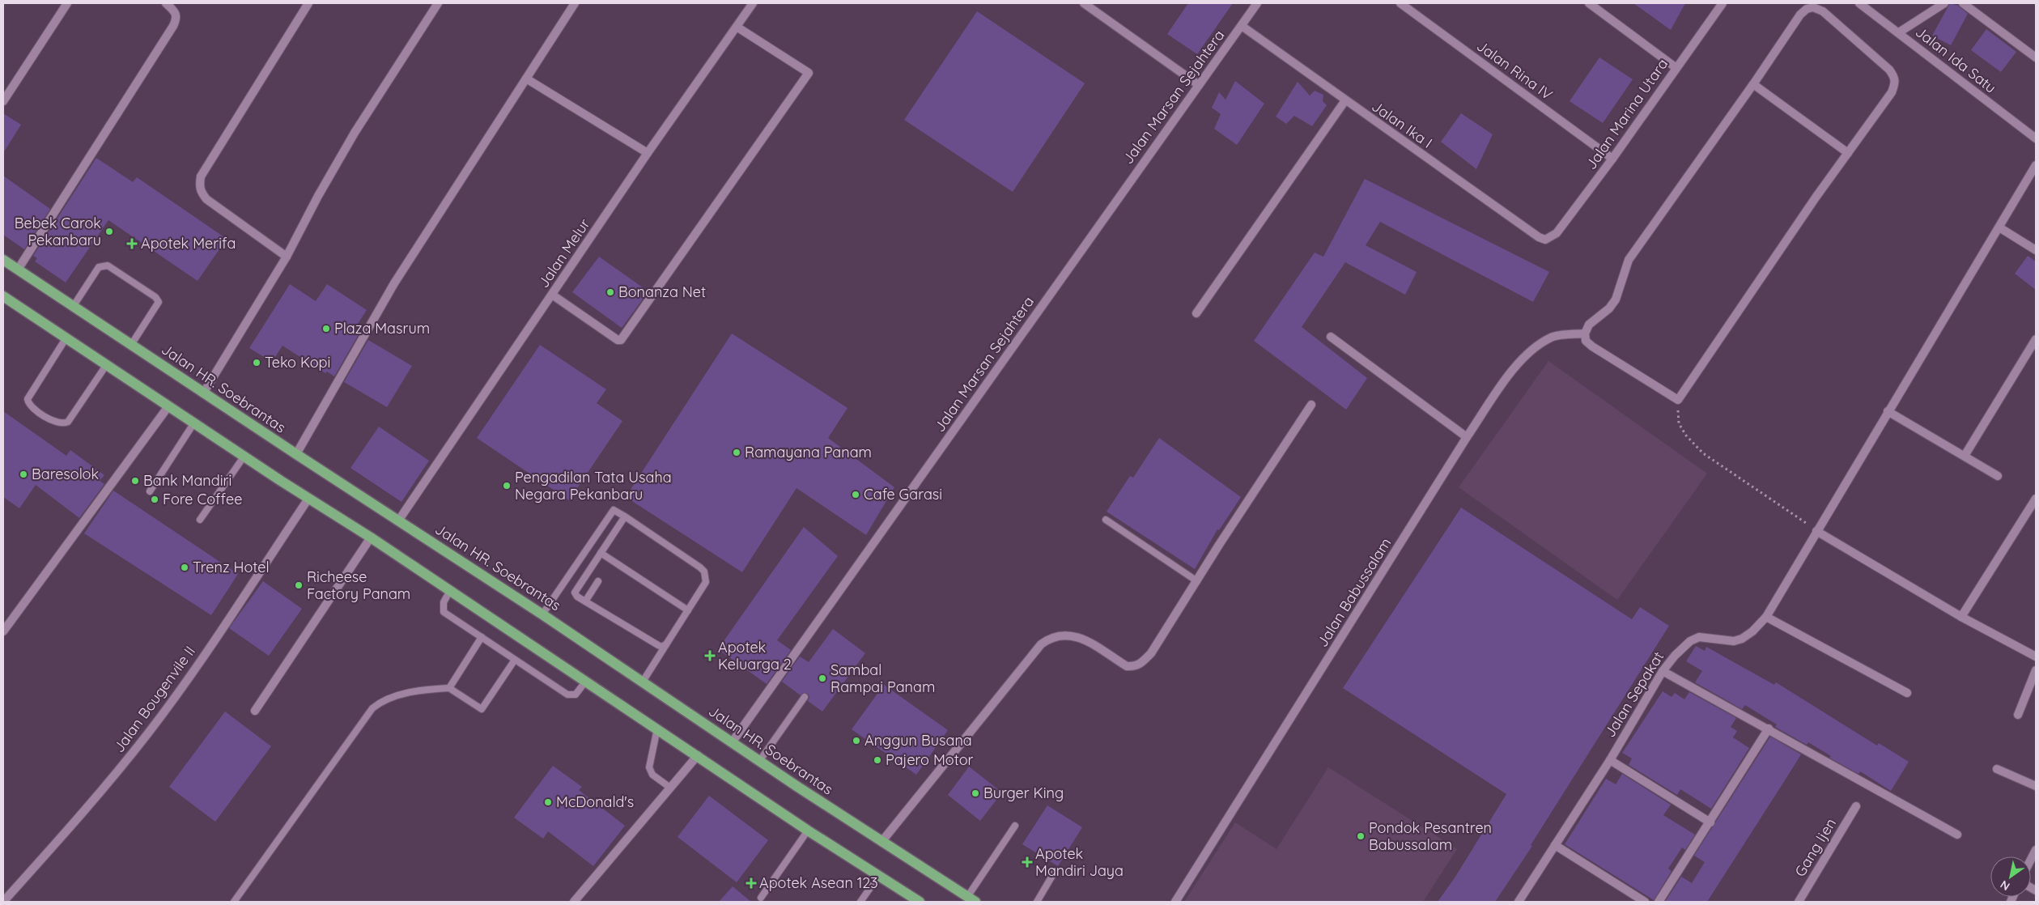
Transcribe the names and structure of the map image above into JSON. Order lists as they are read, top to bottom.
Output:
{
  "streets": {
    "main road": ["Jalan HR. Soebrantas"],
    "street": [
      "Jalan Ida Satu",
      "Jalan Rina IV",
      "Jalan Marsan Sejahtera",
      "Jalan Marina Utara",
      "Jalan Ika I",
      "Jalan Melur",
      "Jalan Babussalam",
      "Jalan Sepakat",
      "Jalan Bougenvile II",
      "Gang Ijen"
    ]
  },
  "crossings": [
    ["Jalan Rina IV", "Jalan Marina Utara"],
    ["Jalan Marsan Sejahtera", "Jalan Ika I"],
    ["Jalan Marsan Sejahtera", "Jalan HR. Soebrantas"],
    ["Jalan Marina Utara", "Jalan Ika I"],
    ["Jalan Melur", "Jalan HR. Soebrantas"]
  ],
  "places": {
    "other": [
      "Bebek Carok Pekanbaru",
      "Bonanza Net",
      "Plaza Masrum",
      "Teko Kopi",
      "Ramayana Panam",
      "Baresolok",
      "Bank Mandiri",
      "Pengadilan Tata Usaha Negara Pekanbaru",
      "Cafe Garasi",
      "Fore Coffee",
      "Trenz Hotel",
      "Richeese Factory Panam",
      "Sambal Rampai Panam",
      "Anggun Busana",
      "Pajero Motor",
      "Burger King",
      "McDonald's",
      "Pondok Pesantren Babussalam"
    ],
    "health": [
      "Apotek Merifa",
      "Apotek Keluarga 2",
      "Apotek Mandiri Jaya",
      "Apotek Asean 123"
    ]
  },
  "north": "bottom left"
}
